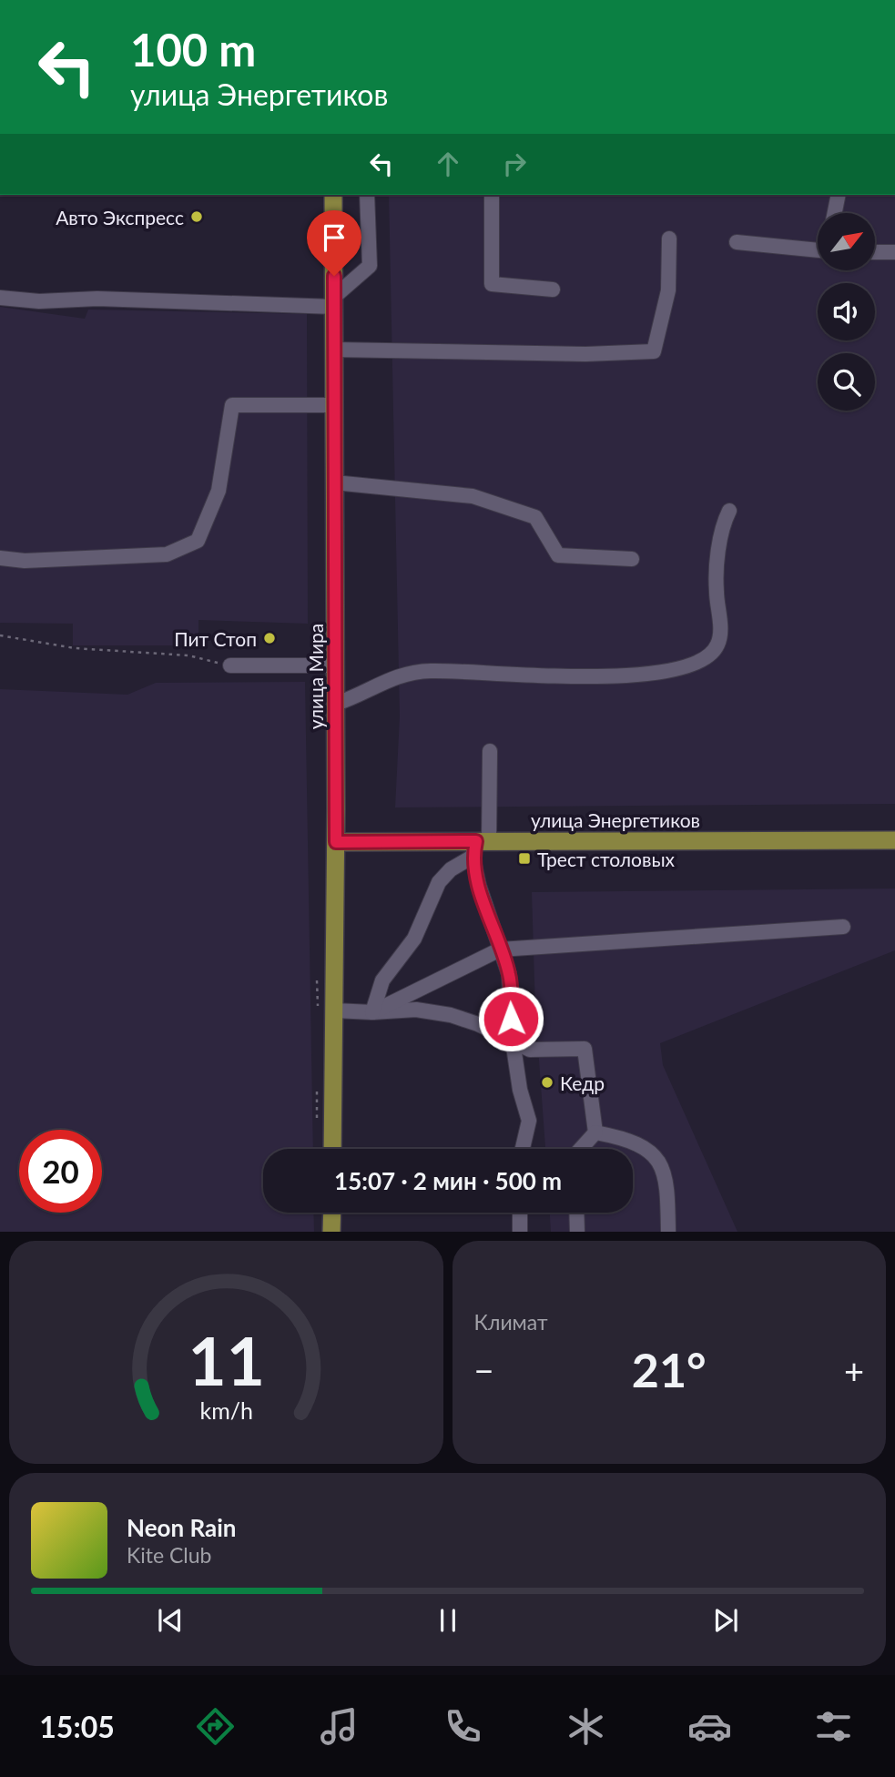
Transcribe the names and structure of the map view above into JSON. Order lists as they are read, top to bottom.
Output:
{
  "streets": {
    "main road": ["улица Мира", "улица Энергетиков"]
  },
  "crossings": [
    ["улица Мира", "улица Энергетиков"]
  ],
  "places": {
    "other": ["Авто Экспресс", "Пит Стоп", "Кедр"],
    "transit": ["Трест столовых"]
  },
  "north": "top right",
  "page": {
    "turn": ["100 m", "улица Энергетиков"],
    "limit": "20",
    "trip": "15:07 · 2 мин · 500 m",
    "tile": "Климат",
    "heat": ["−", "21°", "+"],
    "song": ["Neon Rain", "Kite Club"],
    "tabs": "15:05",
    "gauge": ["11", "km/h"]
  }
}
